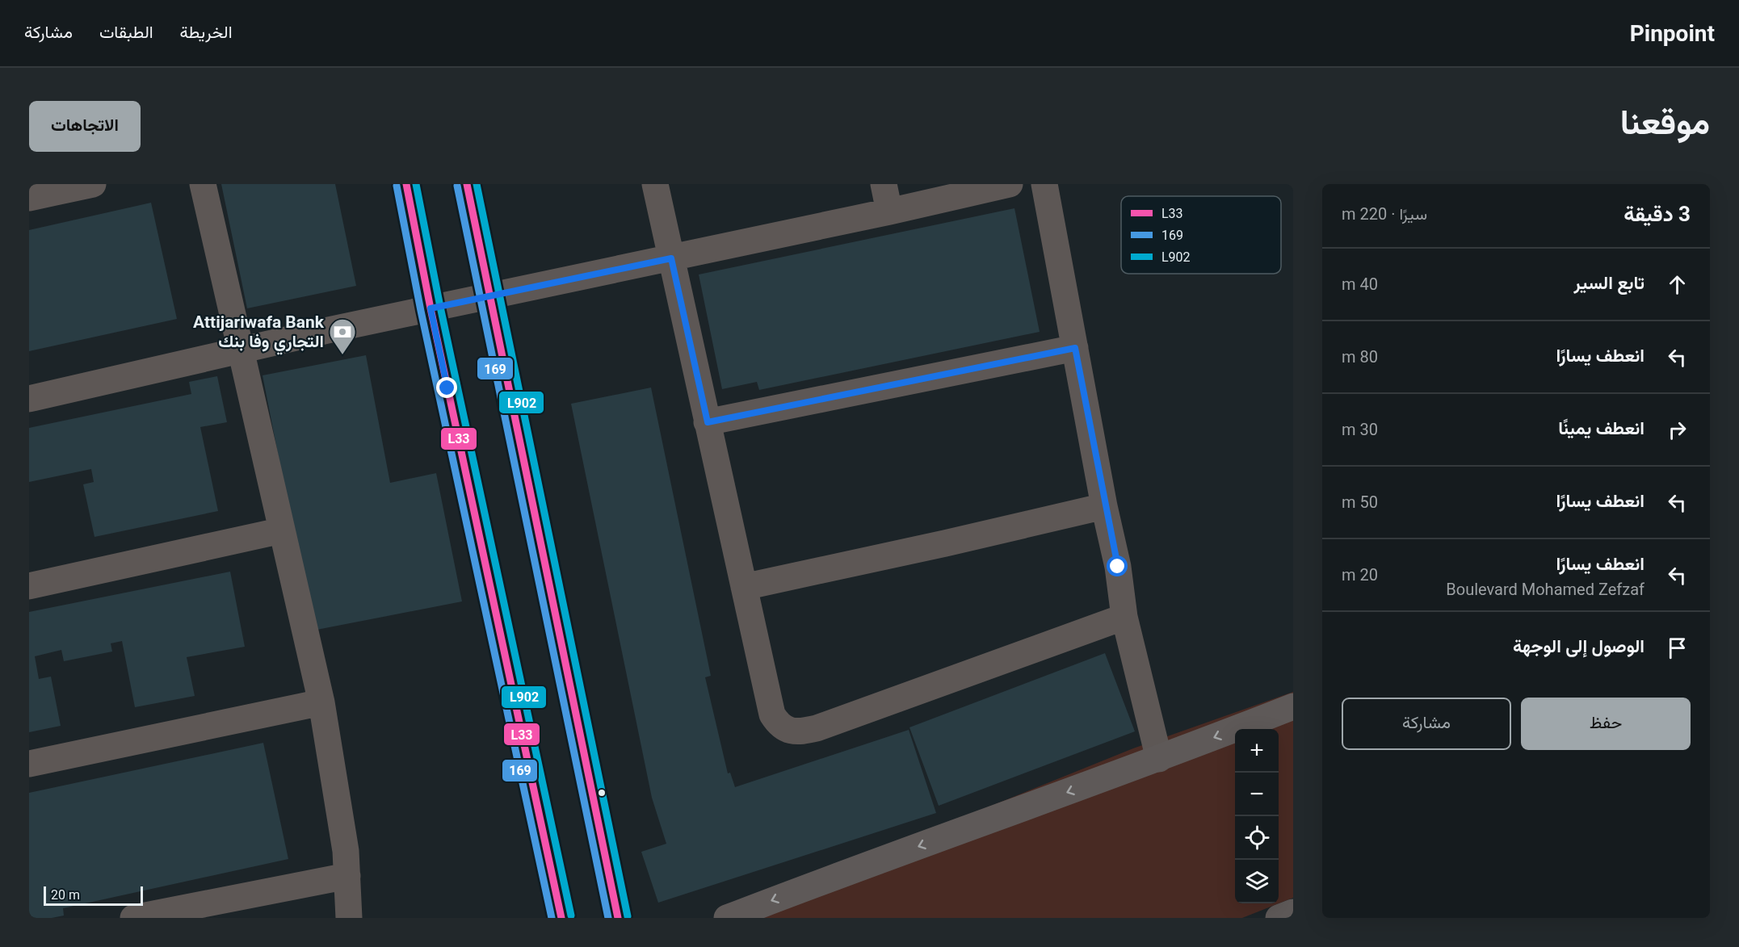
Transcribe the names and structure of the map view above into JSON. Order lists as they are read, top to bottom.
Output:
{
  "places": {
    "bank": ["Attijariwafa Bank التجاري وفا بنك"]
  },
  "lines": ["transit line L33", "transit line L902", "transit line 169"],
  "legend": ["L33", "169", "L902"],
  "scale_bar": "20 m",
  "page": {
    "header": "Pinpoint",
    "nav": ["الخريطة", "الطبقات", "مشاركة"],
    "title": "موقعنا",
    "buttons": [
      "الاتجاهات",
      ["حفظ", "مشاركة"]
    ],
    "heading": ["3 دقيقة", "سيرًا · 220 m"],
    "list": [
      ["تابع السير", "40 m"],
      ["انعطف يسارًا", "80 m"],
      ["انعطف يمينًا", "30 m"],
      ["انعطف يسارًا", "50 m"],
      ["انعطف يسارًا", "Boulevard Mohamed Zefzaf", "20 m"],
      "الوصول إلى الوجهة"
    ],
    "map_buttons": ["+", "−"],
    "scale": "20 m"
  }
}
